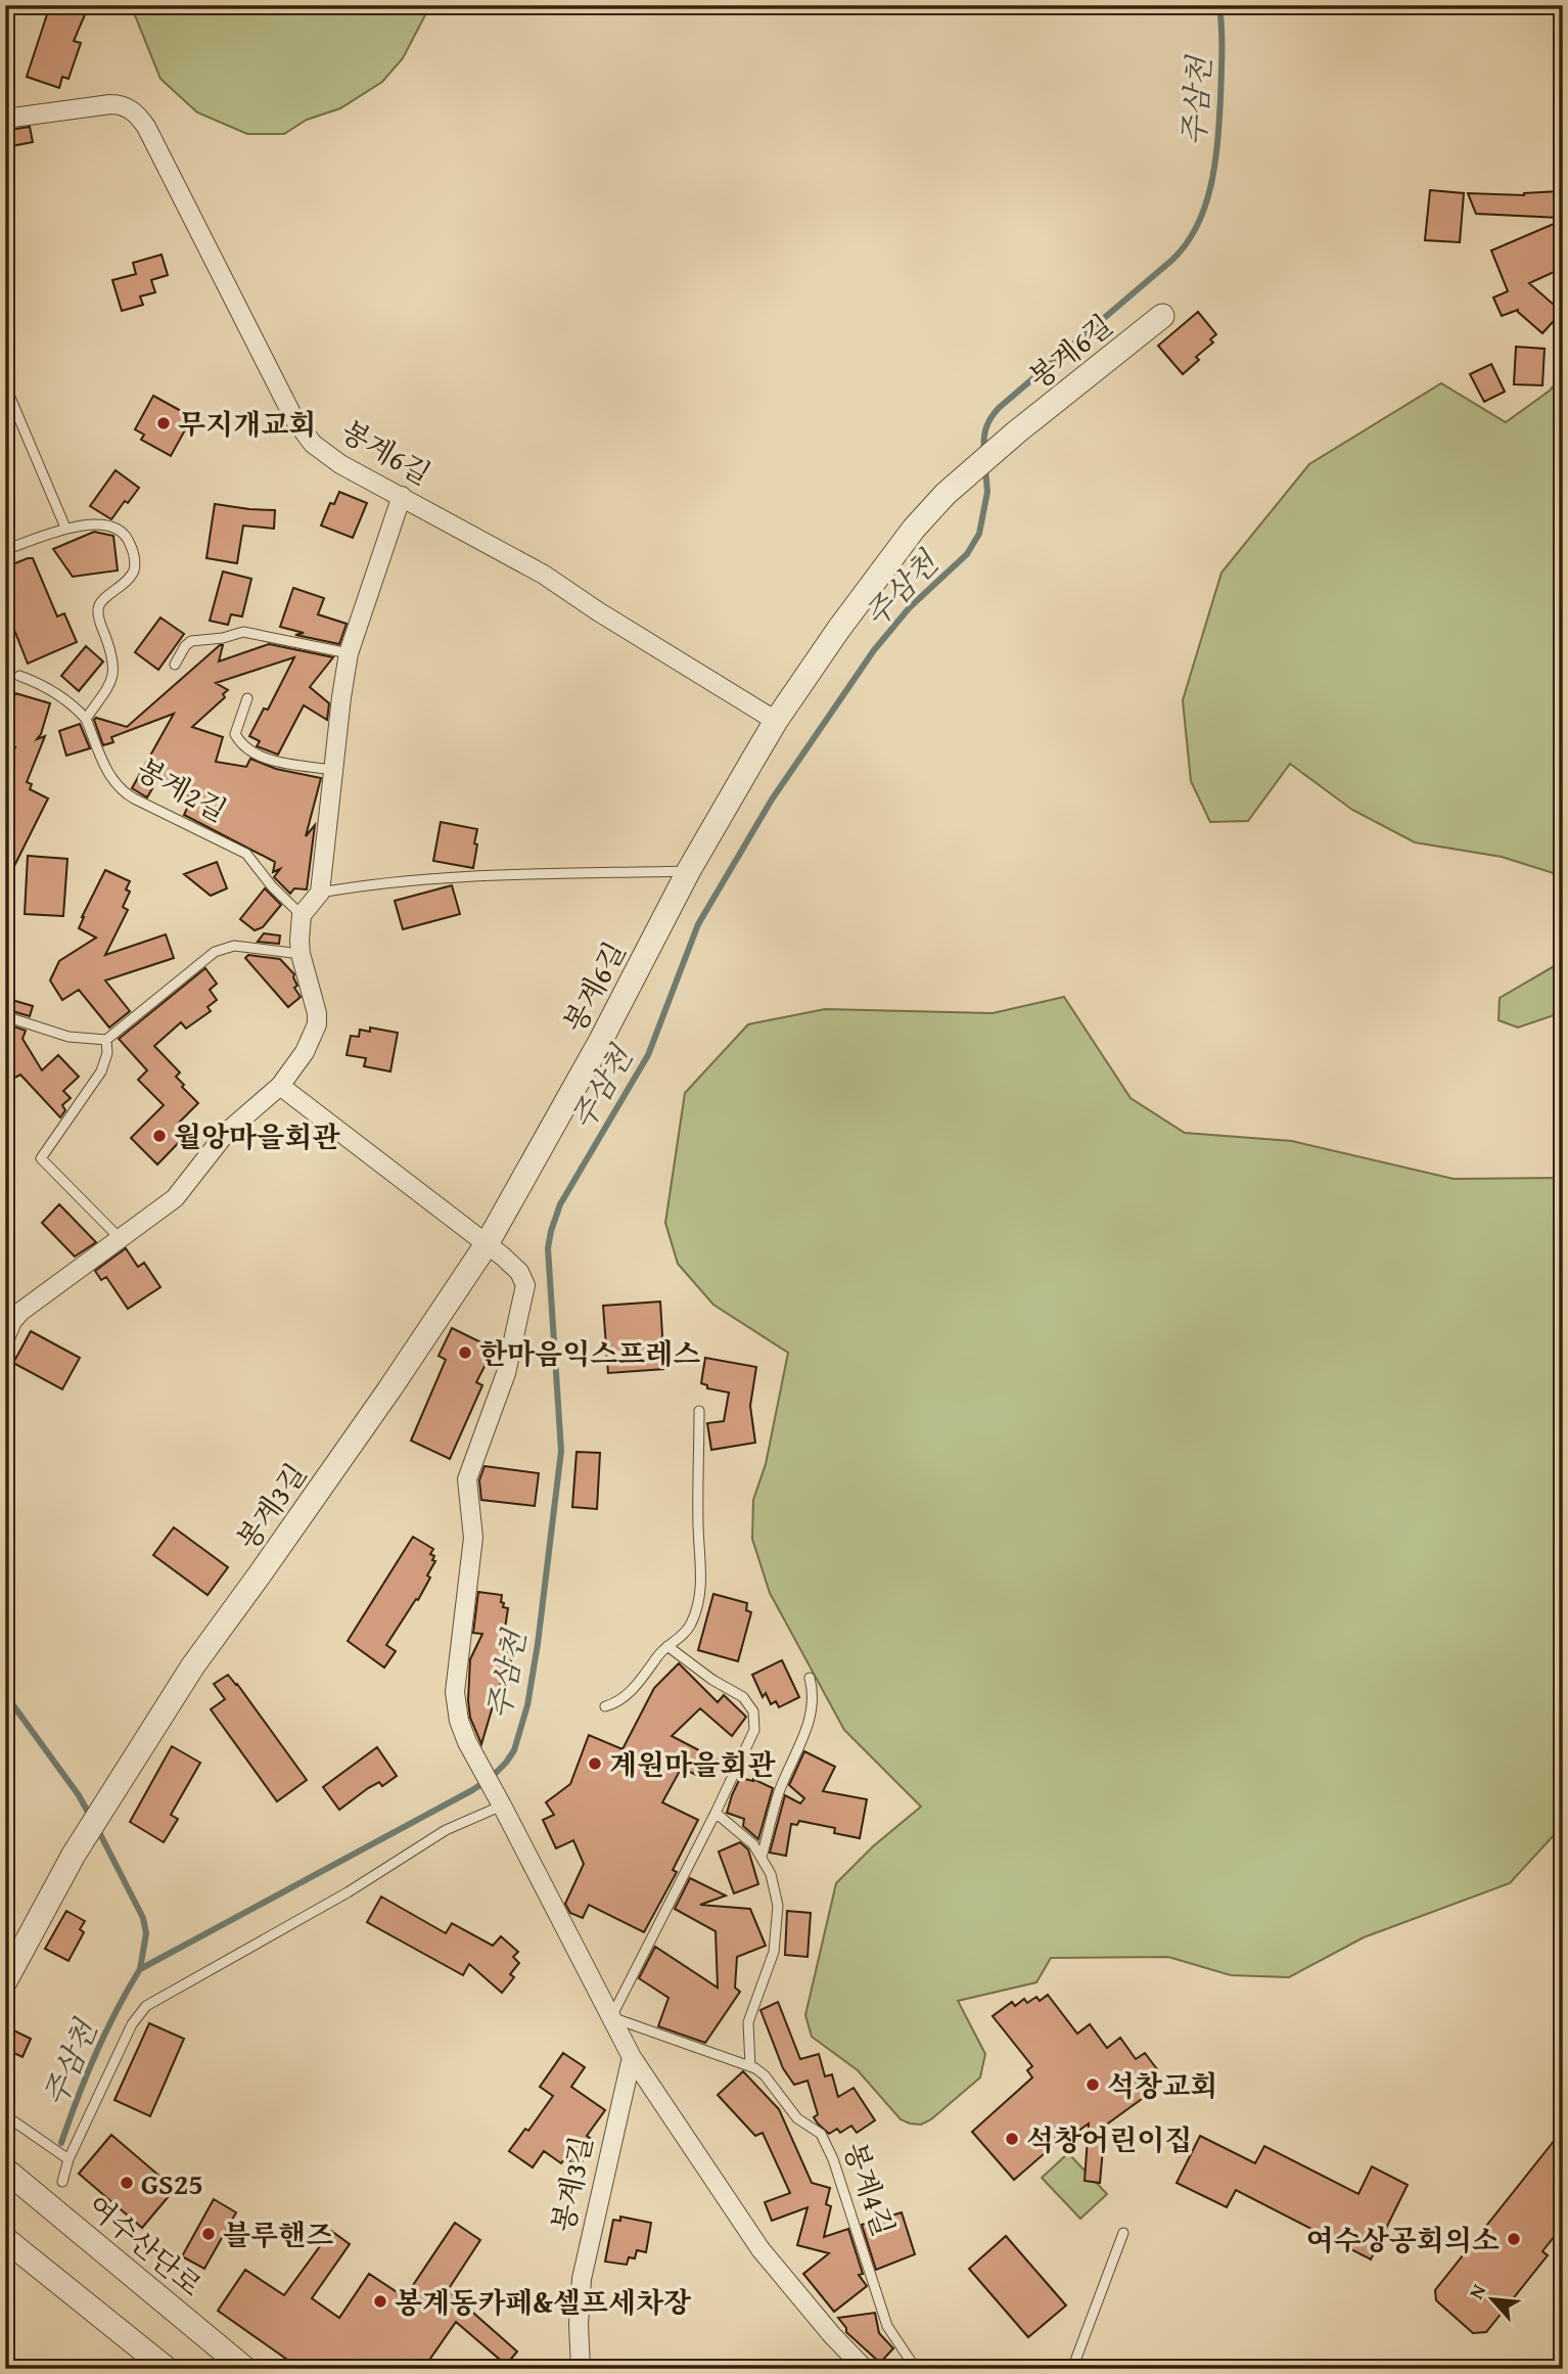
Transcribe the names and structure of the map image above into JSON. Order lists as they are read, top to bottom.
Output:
{
  "streets": {
    "street": ["봉계6길", "봉계3길", "여수산단로"],
    "lane": ["봉계2길", "봉계4길"]
  },
  "crossings": [
    ["봉계6길", "봉계3길"]
  ],
  "water": ["주삼천"],
  "places": [
    "무지개교회",
    "월앙마을회관",
    "한마음익스프레스",
    "계원마을회관",
    "석창교회",
    "석창어린이집",
    "GS25",
    "블루핸즈",
    "여수상공회의소",
    "봉계동카페&셀프세차장"
  ],
  "north": "top left"
}
